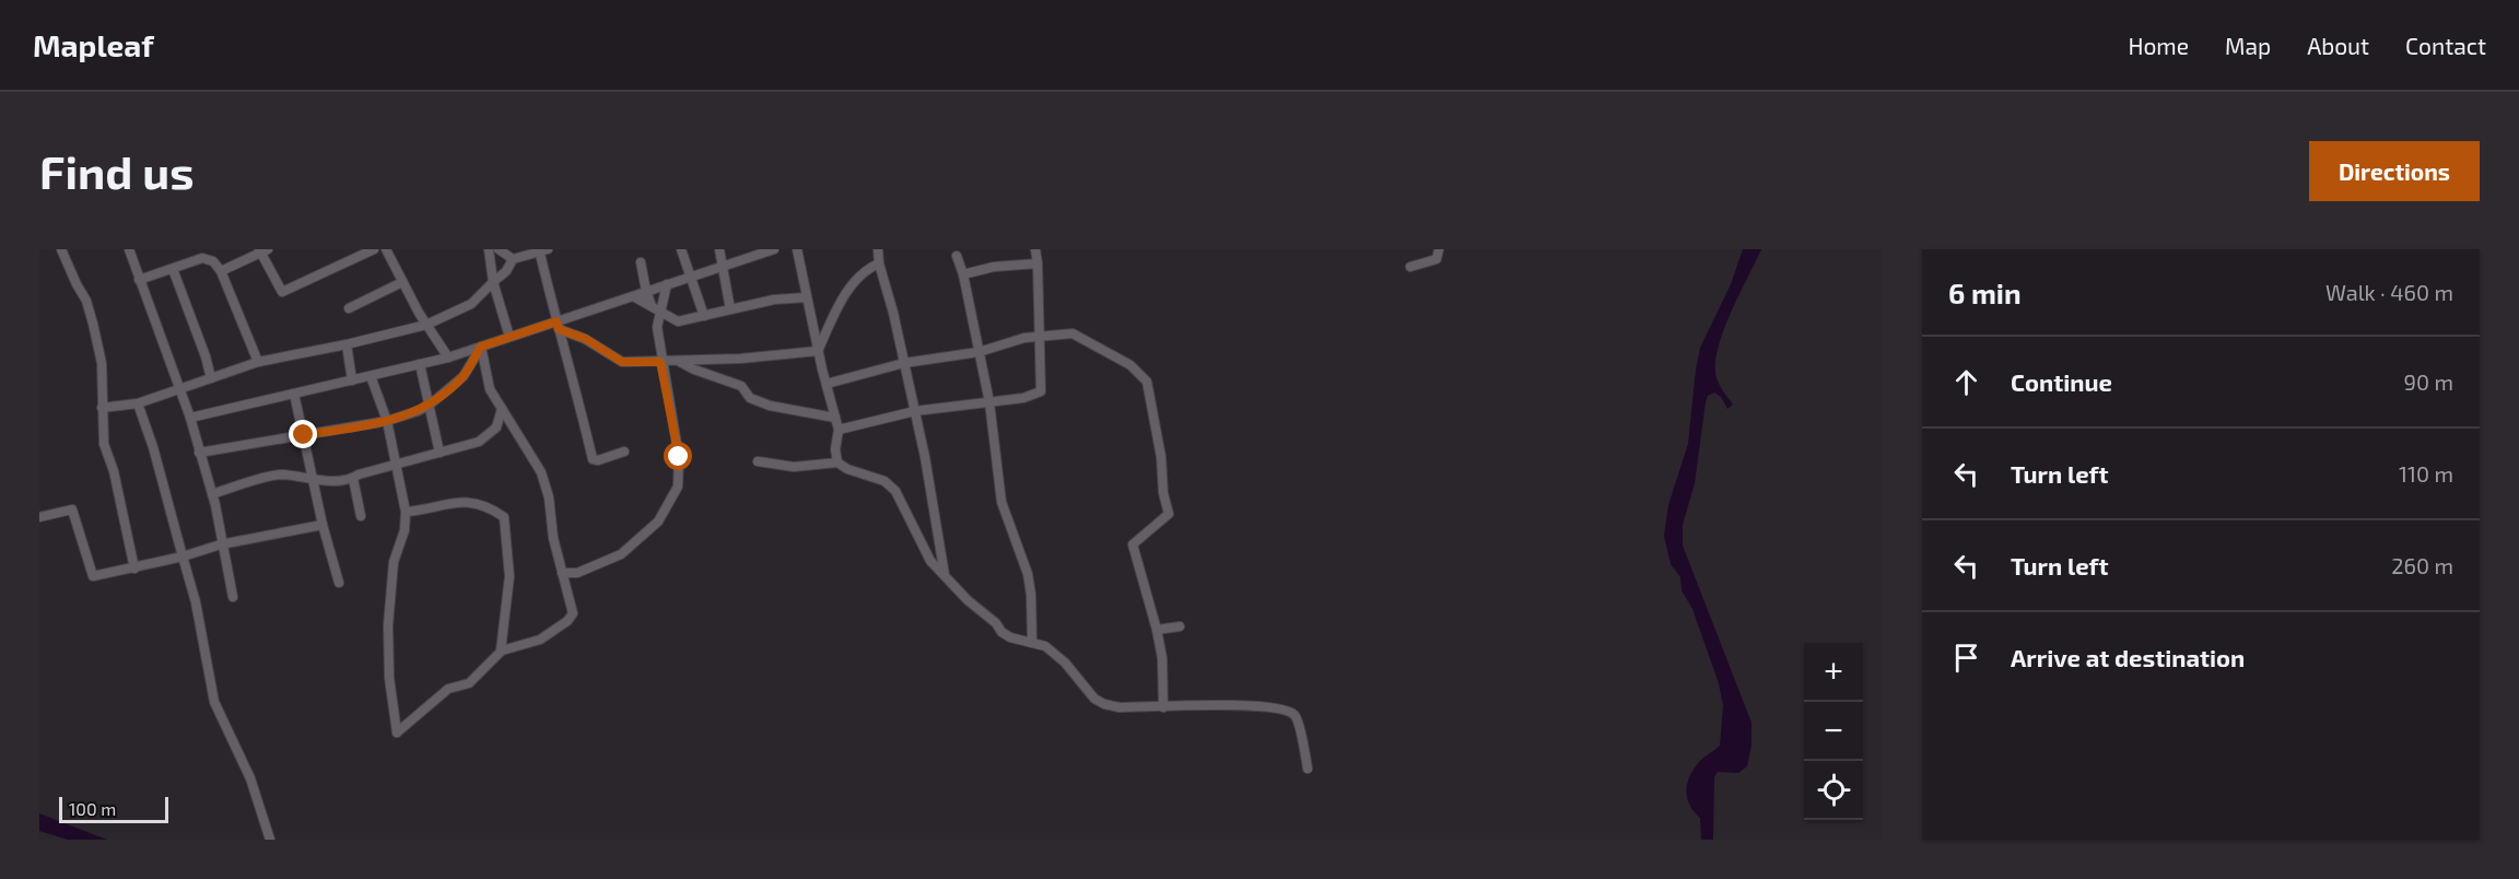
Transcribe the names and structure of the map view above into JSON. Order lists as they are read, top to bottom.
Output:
{
  "scale_bar": "100 m",
  "page": {
    "header": "Mapleaf",
    "nav": [
      "Home",
      "Map",
      "About",
      "Contact"
    ],
    "buttons": "Directions",
    "title": "Find us",
    "heading": ["6 min", "Walk · 460 m"],
    "list": [
      ["Continue", "90 m"],
      ["Turn left", "110 m"],
      ["Turn left", "260 m"],
      "Arrive at destination"
    ],
    "map_buttons": ["+", "−"],
    "scale": "100 m"
  }
}
